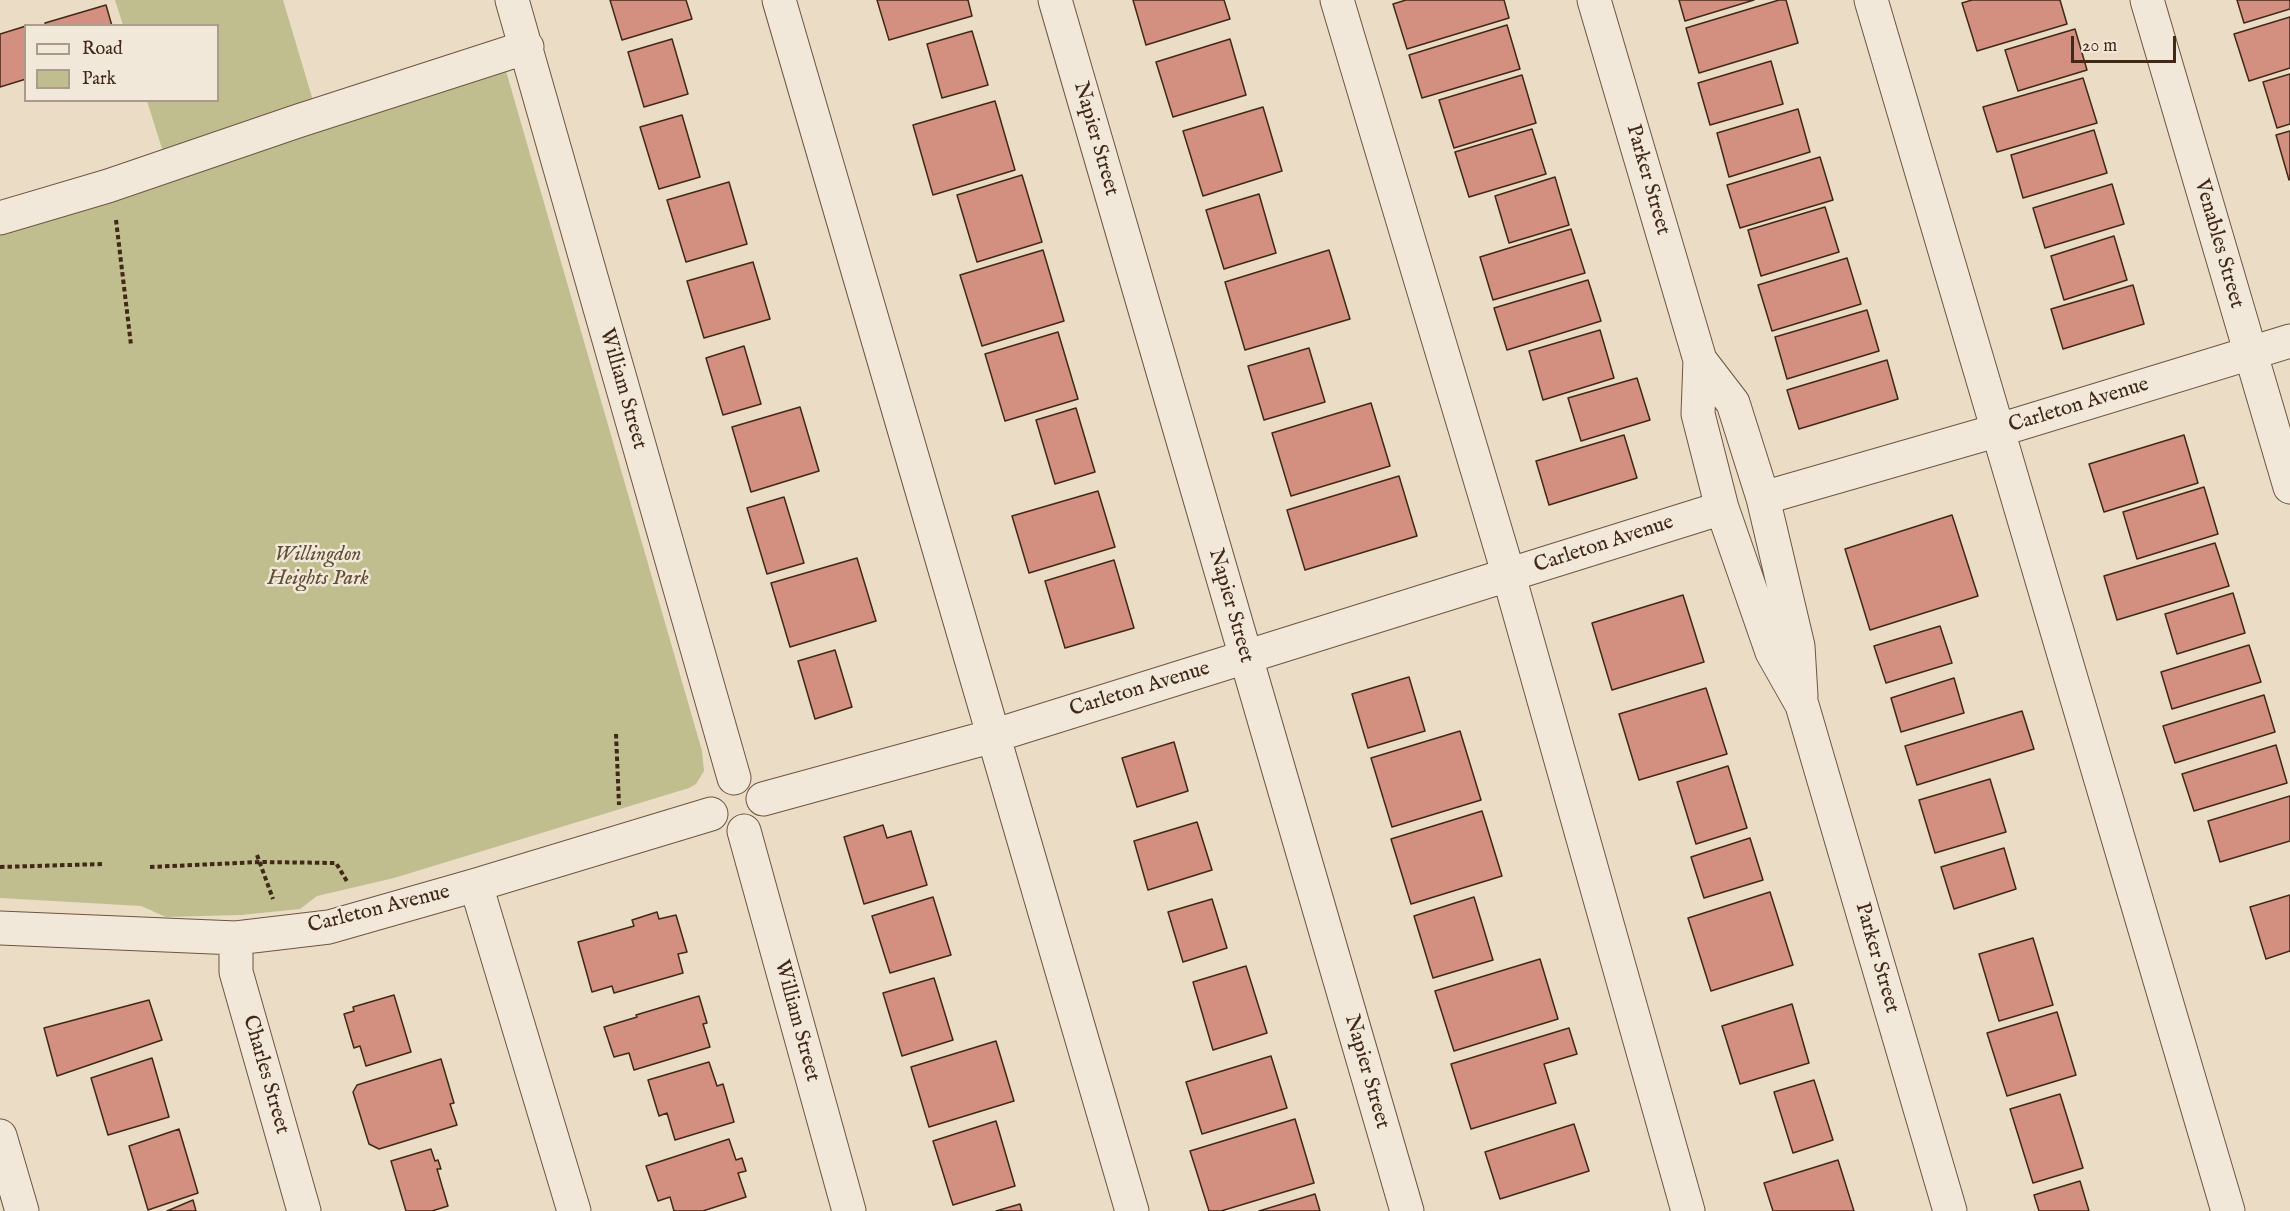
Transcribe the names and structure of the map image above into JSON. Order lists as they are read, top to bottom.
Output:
{
  "streets": {
    "street": [
      "Napier Street",
      "Parker Street",
      "Venables Street",
      "William Street",
      "Carleton Avenue",
      "Charles Street"
    ]
  },
  "crossings": [
    ["Napier Street", "Carleton Avenue"],
    ["Parker Street", "Carleton Avenue"],
    ["Venables Street", "Carleton Avenue"],
    ["William Street", "Carleton Avenue"],
    ["Carleton Avenue", "Charles Street"]
  ],
  "parks": ["Willingdon Heights Park"],
  "legend": ["Road", "Park"],
  "scale_bar": "20 m"
}
